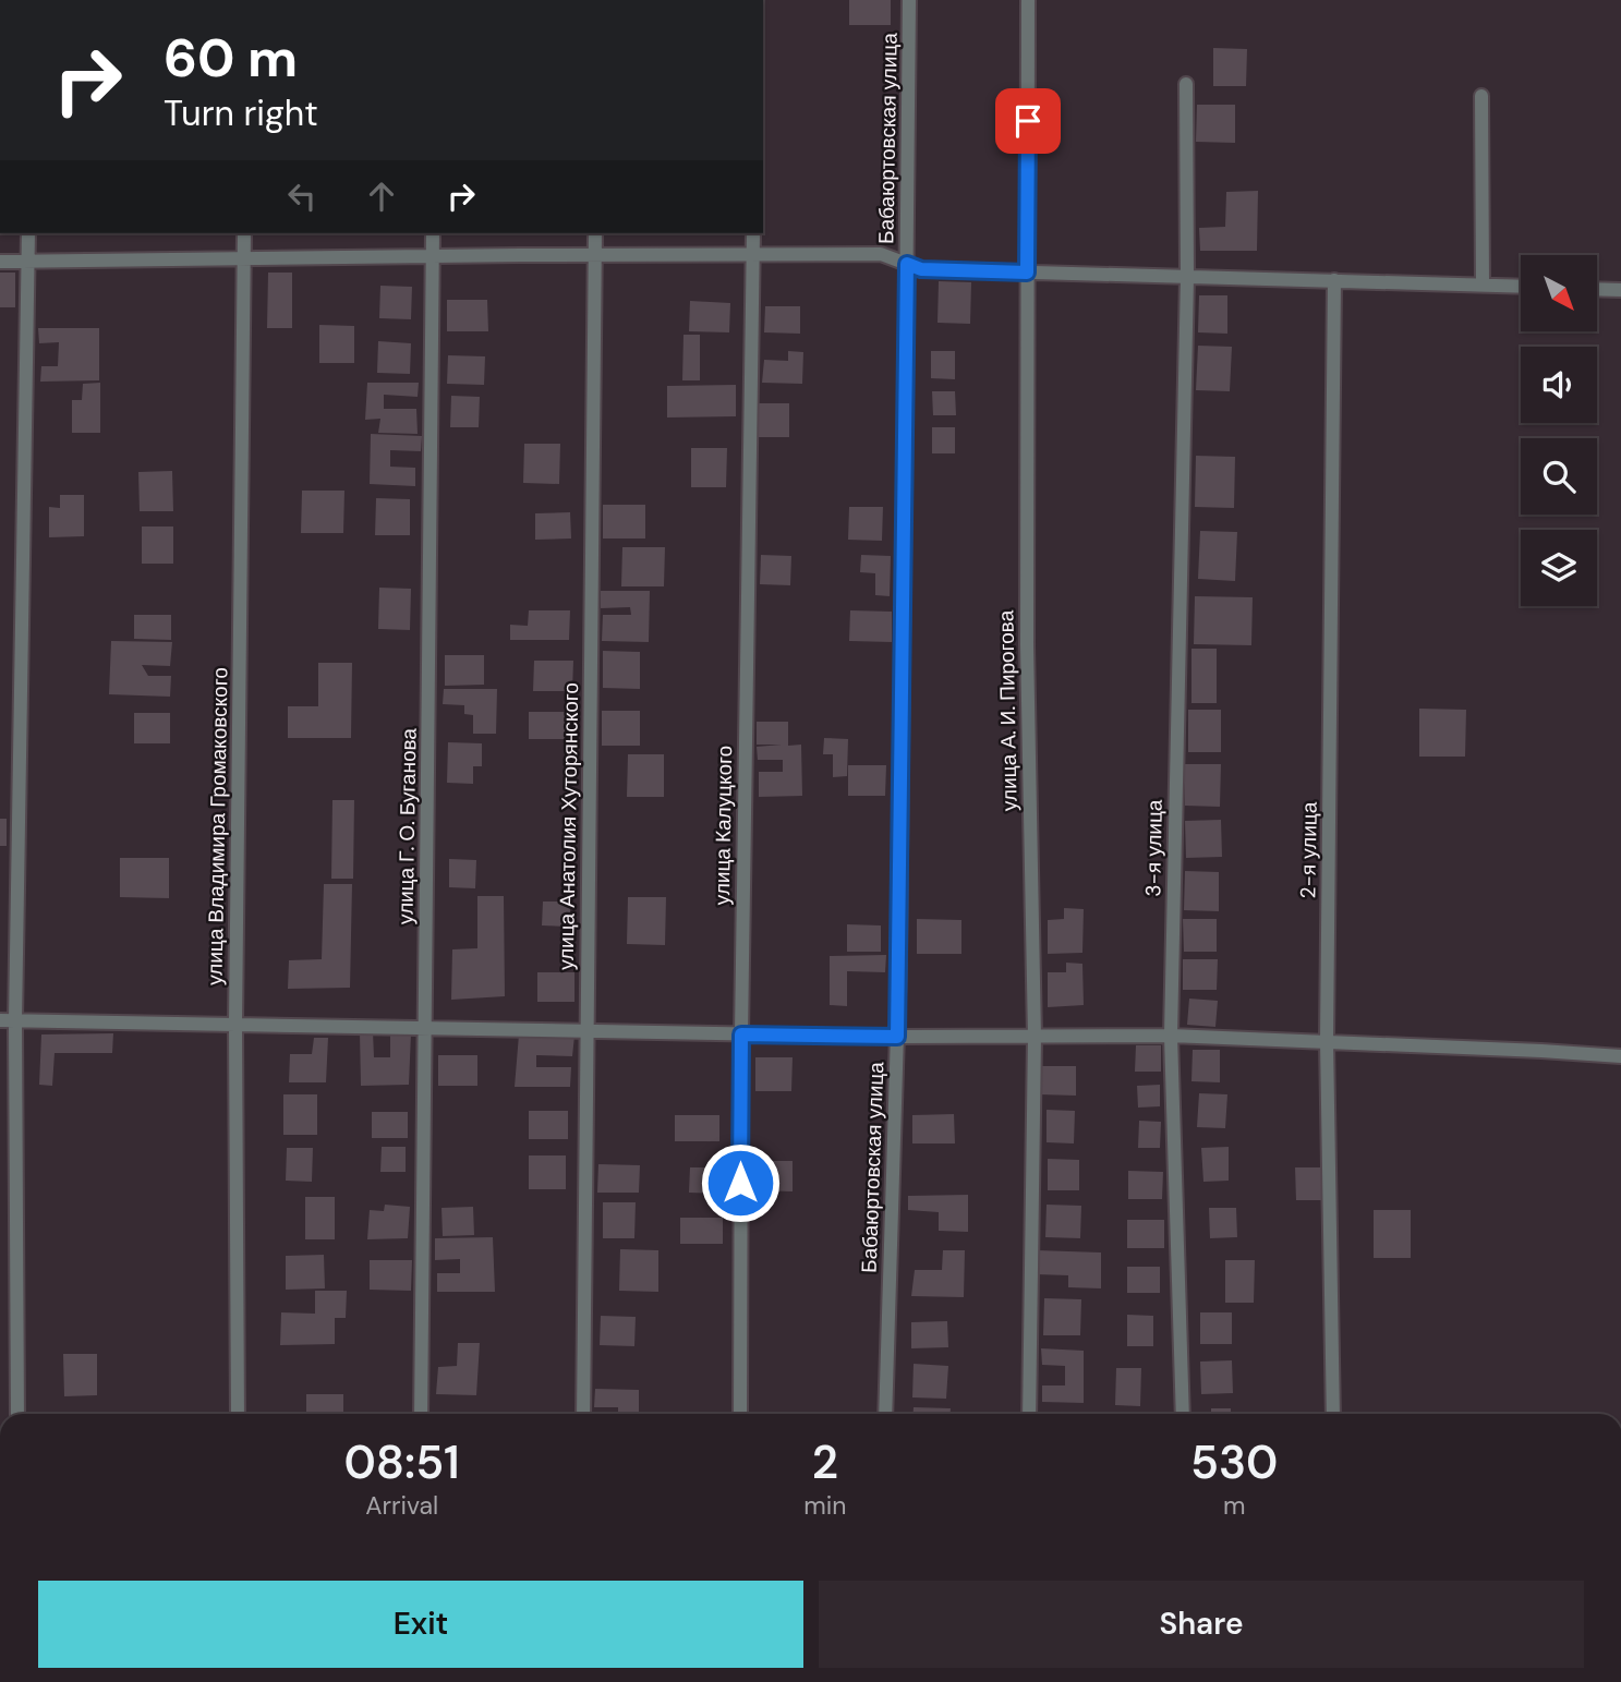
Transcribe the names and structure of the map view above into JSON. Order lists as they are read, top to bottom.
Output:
{
  "streets": {
    "street": [
      "Бабаюртовская улица",
      "улица А. И. Пирогова",
      "улица Калуцкого",
      "улица Владимира Громаковского",
      "улица Г. О. Буганова",
      "улица Анатолия Хуторянского",
      "3-я улица",
      "2-я улица"
    ]
  },
  "north": "bottom right",
  "page": {
    "turn": ["60 m", "Turn right"],
    "eta": [
      "08:51",
      "Arrival",
      "2",
      "min",
      "530",
      "m"
    ],
    "buttons": ["Exit", "Share"]
  }
}
